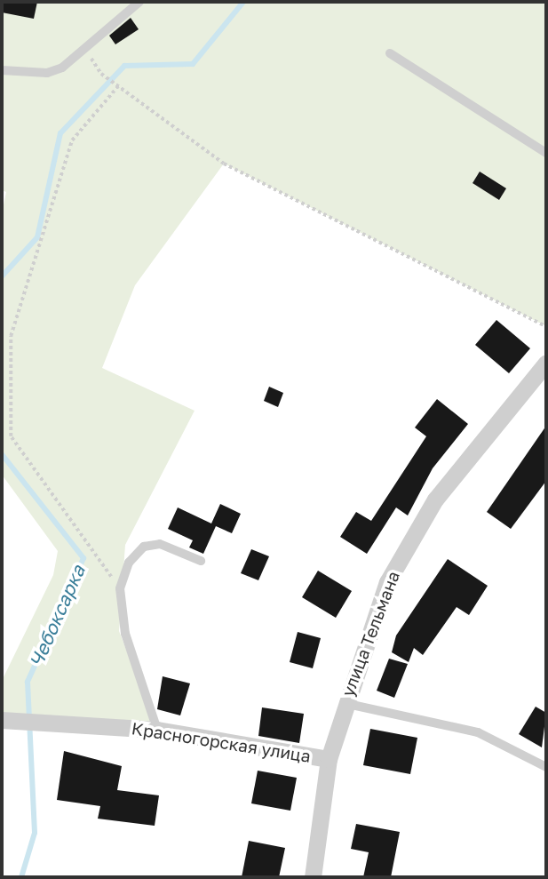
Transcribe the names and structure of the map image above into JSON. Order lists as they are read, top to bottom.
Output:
{
  "streets": {
    "street": ["улица Тельмана", "Красногорская улица"]
  },
  "crossings": [
    ["улица Тельмана", "Красногорская улица"]
  ],
  "water": ["Чебоксарка"]
}
